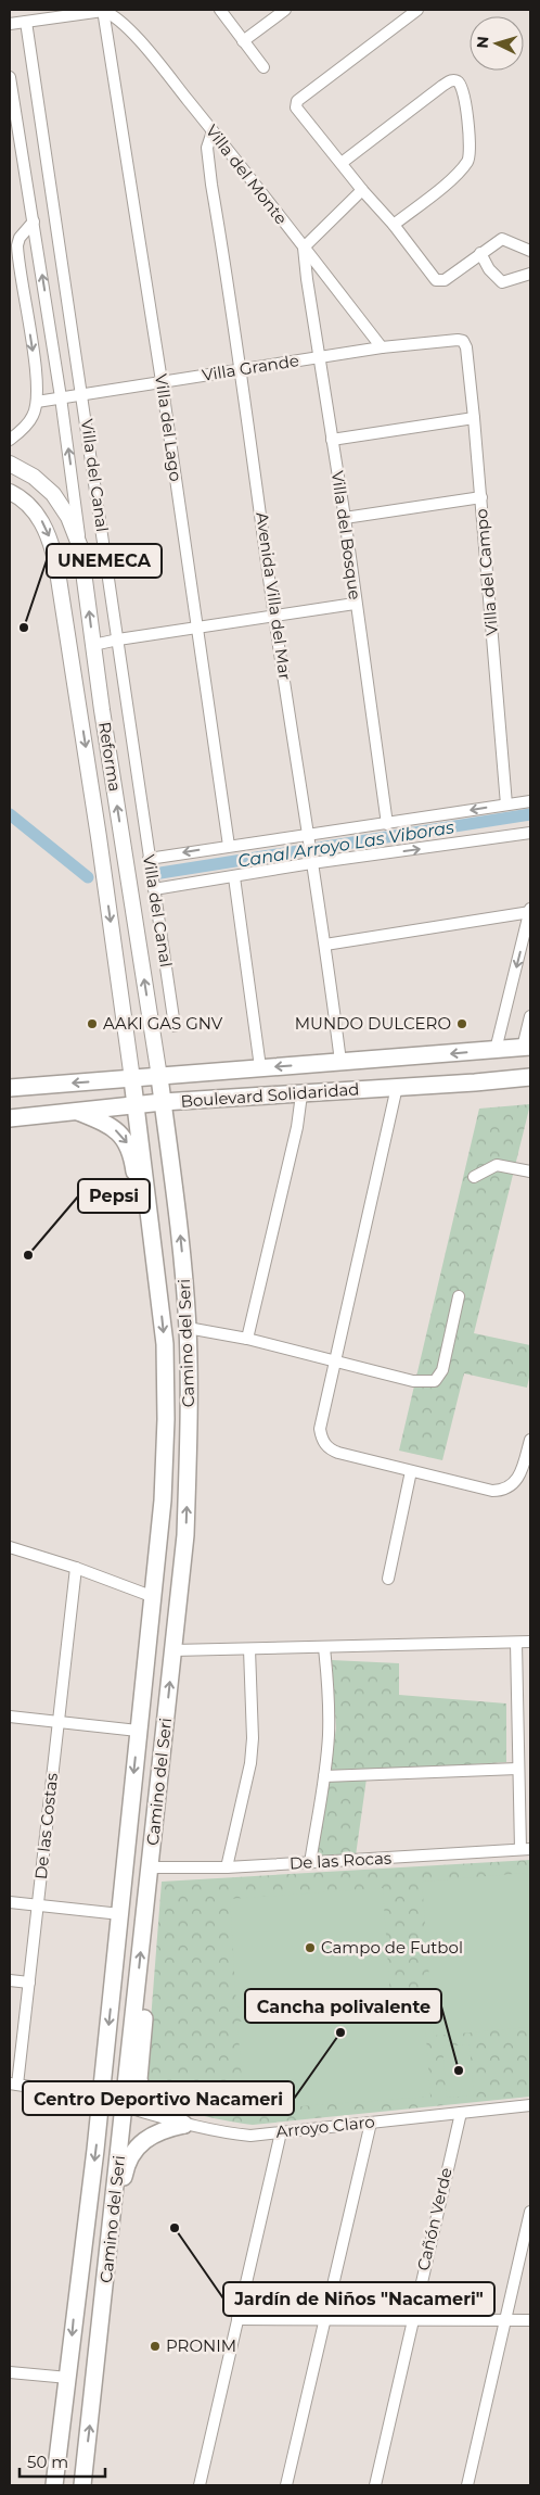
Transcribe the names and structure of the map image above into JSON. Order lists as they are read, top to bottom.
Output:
{
  "streets": {
    "main road": ["Reforma", "Boulevard Solidaridad", "Camino del Seri"],
    "street": [
      "Villa del Monte",
      "Villa Grande",
      "Villa del Lago",
      "Villa del Canal",
      "Villa del Bosque",
      "Villa del Campo",
      "Avenida Villa del Mar",
      "De las Costas",
      "De las Rocas",
      "Arroyo Claro",
      "Cañón Verde"
    ]
  },
  "crossings": [
    ["Villa del Monte", "Villa Grande"],
    ["Villa del Monte", "Villa del Lago"],
    ["Villa del Monte", "Villa del Bosque"],
    ["Villa del Monte", "Avenida Villa del Mar"],
    ["Villa Grande", "Villa del Lago"],
    ["Villa Grande", "Villa del Canal"],
    ["Villa Grande", "Villa del Bosque"],
    ["Villa Grande", "Villa del Campo"],
    ["Villa Grande", "Avenida Villa del Mar"],
    ["Villa del Canal", "Reforma"],
    ["Avenida Villa del Mar", "Boulevard Solidaridad"],
    ["Reforma", "Boulevard Solidaridad"],
    ["Reforma", "Camino del Seri"],
    ["Boulevard Solidaridad", "Camino del Seri"],
    ["Camino del Seri", "De las Rocas"],
    ["Camino del Seri", "Arroyo Claro"],
    ["De las Costas", "Arroyo Claro"],
    ["Arroyo Claro", "Cañón Verde"]
  ],
  "water": ["Canal Arroyo Las Viboras"],
  "places": [
    "UNEMECA",
    "AAKI GAS GNV",
    "MUNDO DULCERO",
    "Pepsi",
    "Campo de Futbol",
    "Centro Deportivo Nacameri",
    "Cancha polivalente",
    "Jardín de Niños \"Nacameri\"",
    "PRONIM"
  ],
  "scale_bar": "50 m",
  "north": "left"
}
